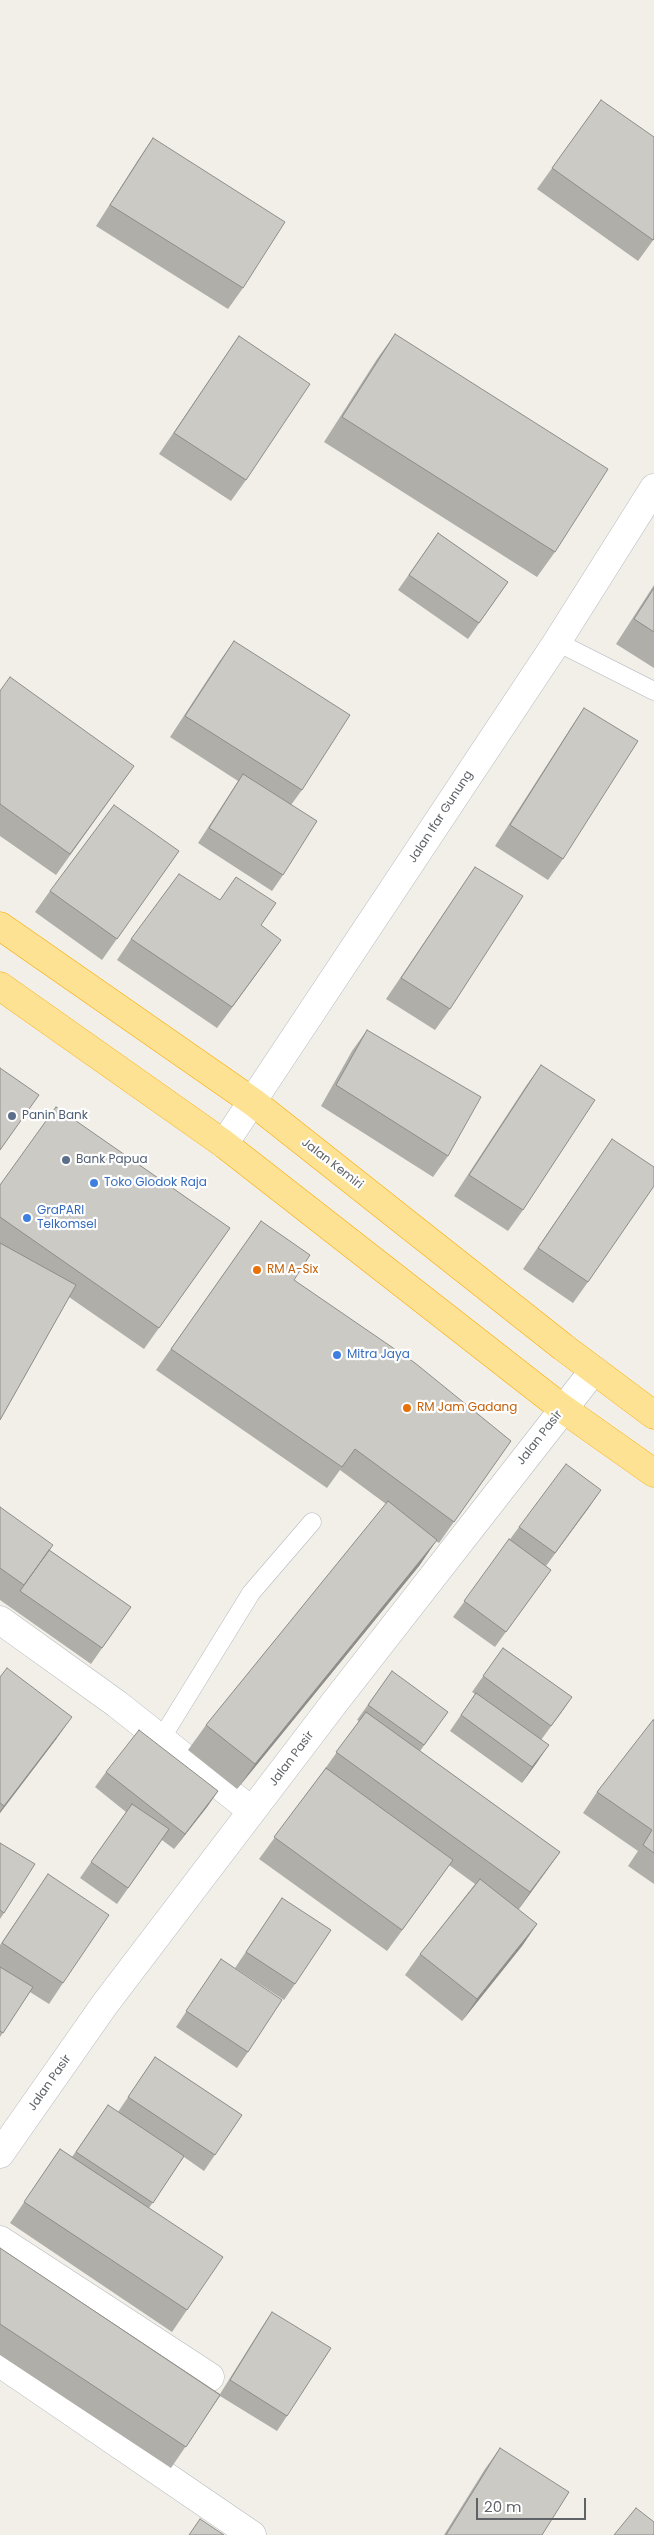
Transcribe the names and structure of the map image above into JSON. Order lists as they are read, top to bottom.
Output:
{
  "streets": {
    "highway": ["Jalan Kemiri"],
    "street": ["Jalan Ifar Gunung", "Jalan Pasir"]
  },
  "crossings": [
    ["Jalan Ifar Gunung", "Jalan Kemiri"],
    ["Jalan Kemiri", "Jalan Pasir"]
  ],
  "places": [
    "Panin Bank",
    "Bank Papua",
    "Toko Glodok Raja",
    "GraPARI Telkomsel",
    "RM A-Six",
    "Mitra Jaya",
    "RM Jam Gadang"
  ],
  "scale_bar": "20 m"
}
